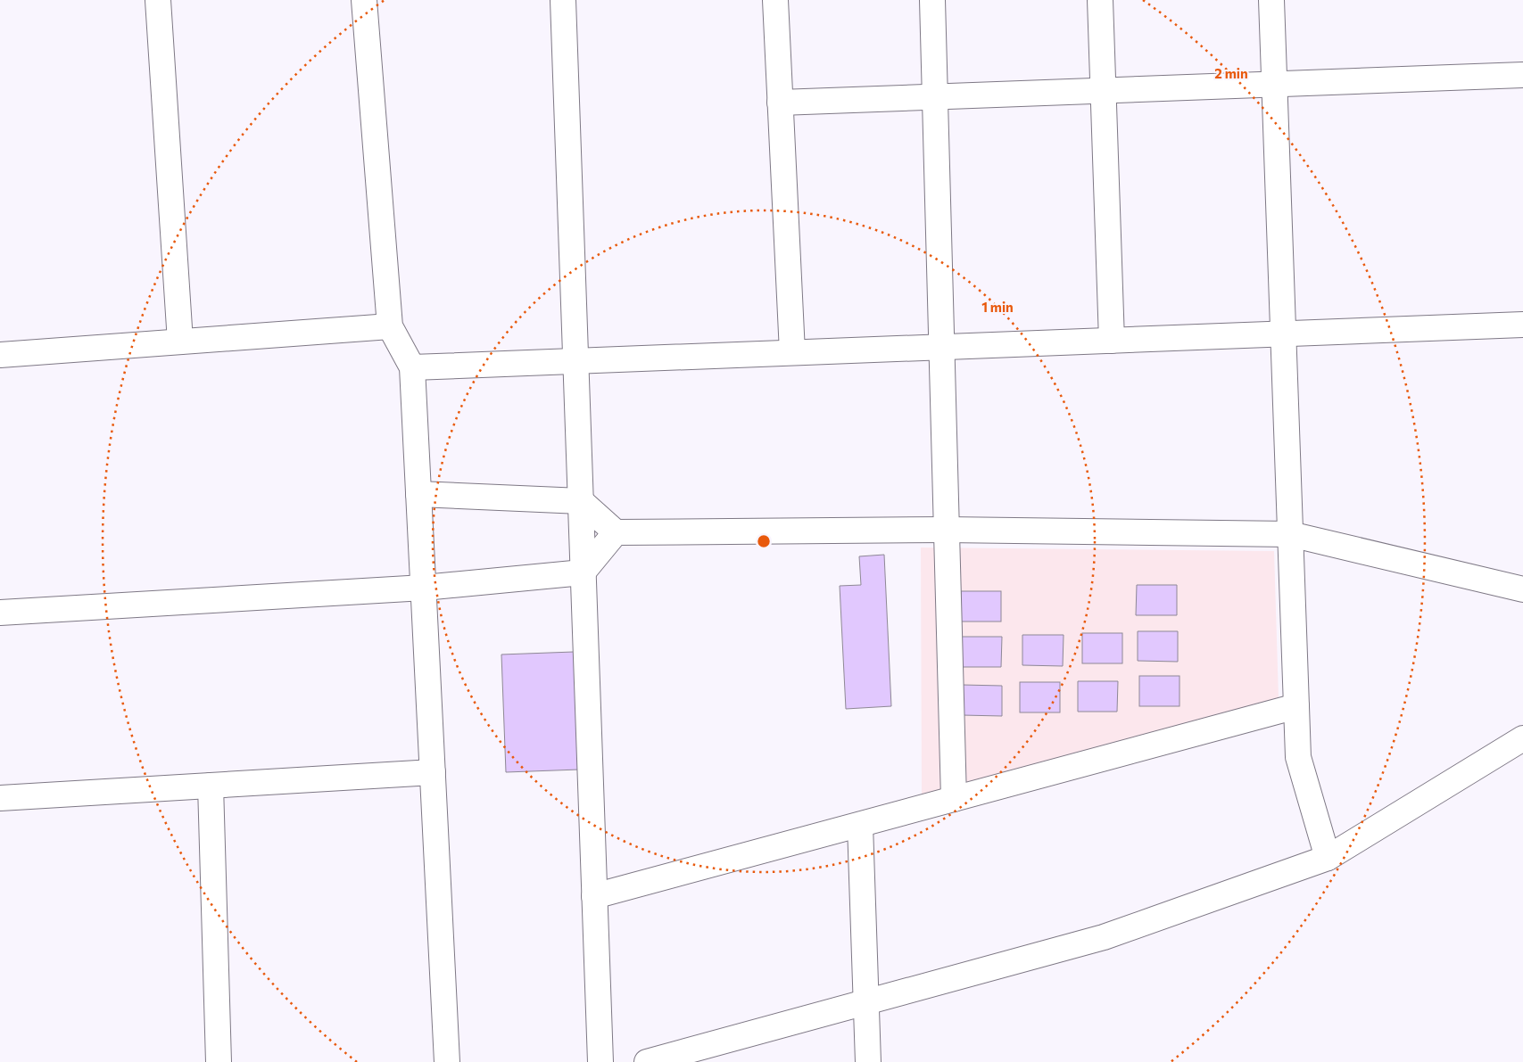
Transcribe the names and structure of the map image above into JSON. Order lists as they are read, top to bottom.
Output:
{
  "rings": ["2 min", "1 min"]
}
